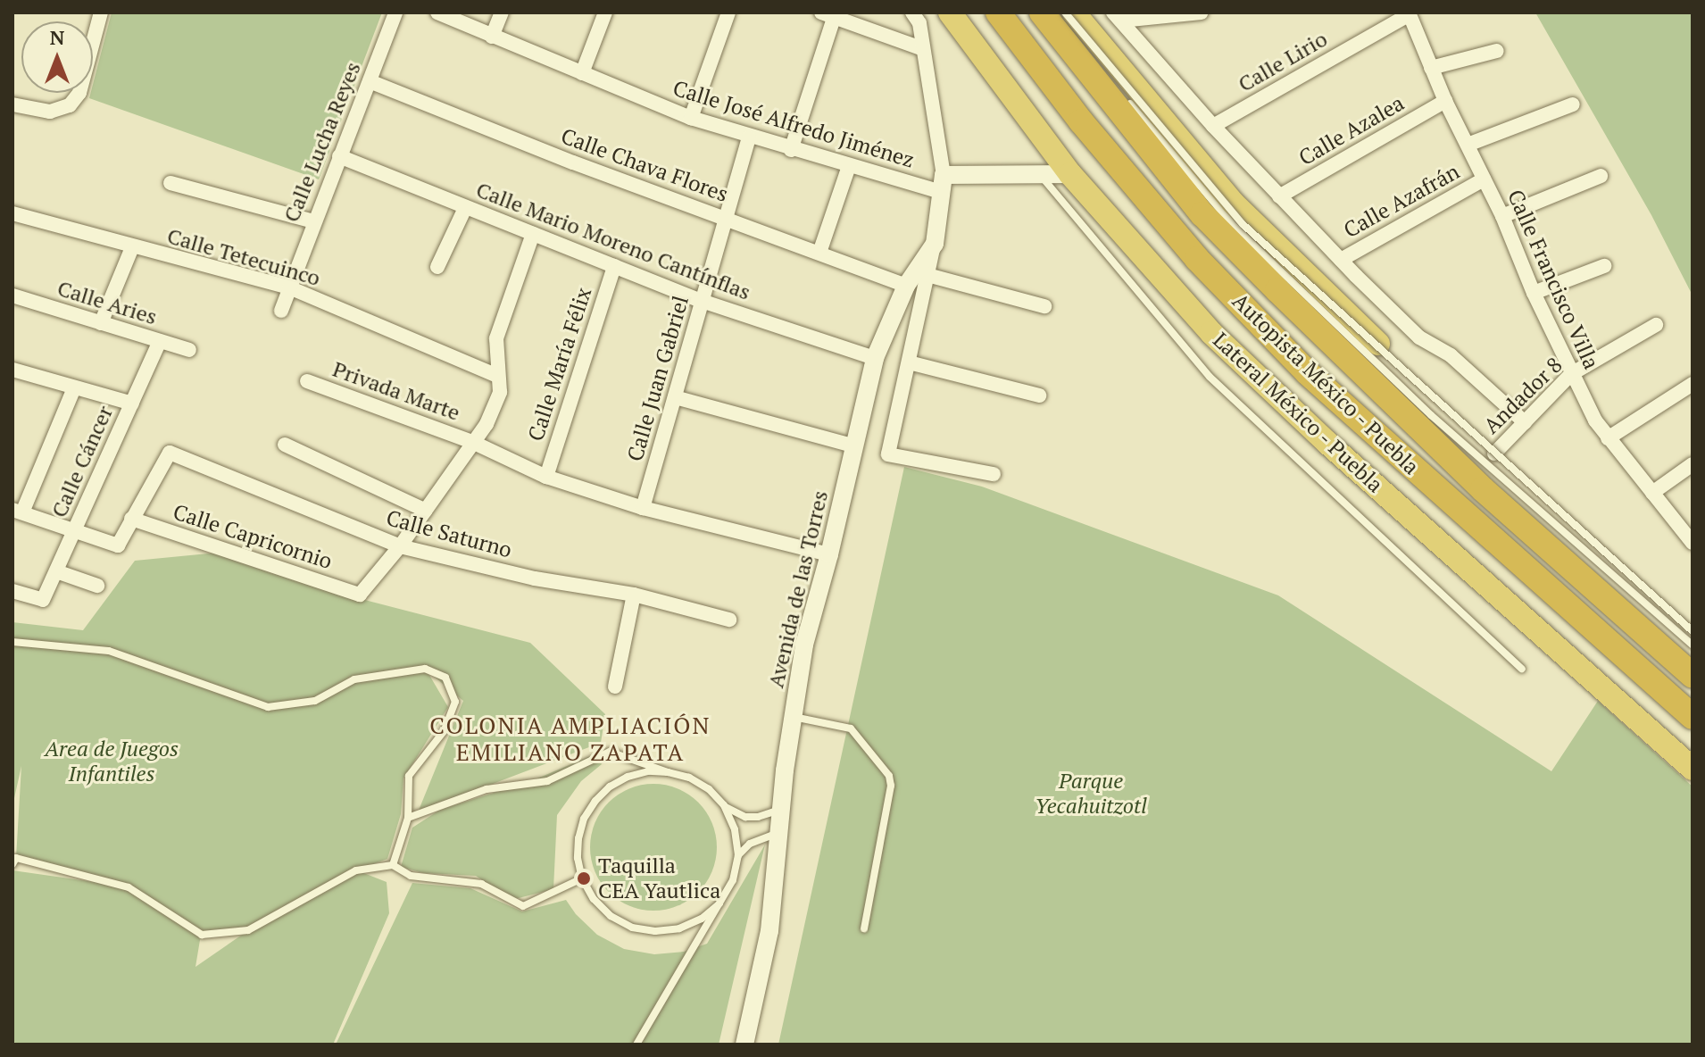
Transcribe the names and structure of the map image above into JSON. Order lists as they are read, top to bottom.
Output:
{
  "streets": {
    "highway": ["Autopista México - Puebla", "Lateral México - Puebla"],
    "street": [
      "Calle Lirio",
      "Calle José Alfredo Jiménez",
      "Calle Azalea",
      "Calle Lucha Reyes",
      "Calle Chava Flores",
      "Calle Azafrán",
      "Calle Mario Moreno Cantínflas",
      "Calle Tetecuinco",
      "Calle Francisco Villa",
      "Calle Aries",
      "Calle María Félix",
      "Calle Juan Gabriel",
      "Privada Marte",
      "Andador 8",
      "Calle Cáncer",
      "Calle Saturno",
      "Calle Capricornio",
      "Avenida de las Torres"
    ]
  },
  "crossings": [
    ["Calle Lirio", "Calle Francisco Villa"],
    ["Calle José Alfredo Jiménez", "Calle Juan Gabriel"],
    ["Calle José Alfredo Jiménez", "Avenida de las Torres"],
    ["Calle Azalea", "Calle Francisco Villa"],
    ["Calle Lucha Reyes", "Calle Chava Flores"],
    ["Calle Lucha Reyes", "Calle Mario Moreno Cantínflas"],
    ["Calle Lucha Reyes", "Calle Tetecuinco"],
    ["Calle Chava Flores", "Calle Juan Gabriel"],
    ["Calle Chava Flores", "Avenida de las Torres"],
    ["Calle Azafrán", "Calle Francisco Villa"],
    ["Calle Mario Moreno Cantínflas", "Calle María Félix"],
    ["Calle Mario Moreno Cantínflas", "Calle Juan Gabriel"],
    ["Calle Mario Moreno Cantínflas", "Avenida de las Torres"],
    ["Calle Francisco Villa", "Andador 8"],
    ["Calle Aries", "Calle Cáncer"],
    ["Calle María Félix", "Privada Marte"],
    ["Calle Juan Gabriel", "Privada Marte"],
    ["Privada Marte", "Avenida de las Torres"],
    ["Calle Saturno", "Calle Capricornio"]
  ],
  "districts": ["COLONIA AMPLIACIÓN EMILIANO ZAPATA"],
  "parks": ["Area de Juegos Infantiles", "Parque Yecahuitzotl"],
  "places": ["Taquilla CEA Yautlica"],
  "north": "top"
}
